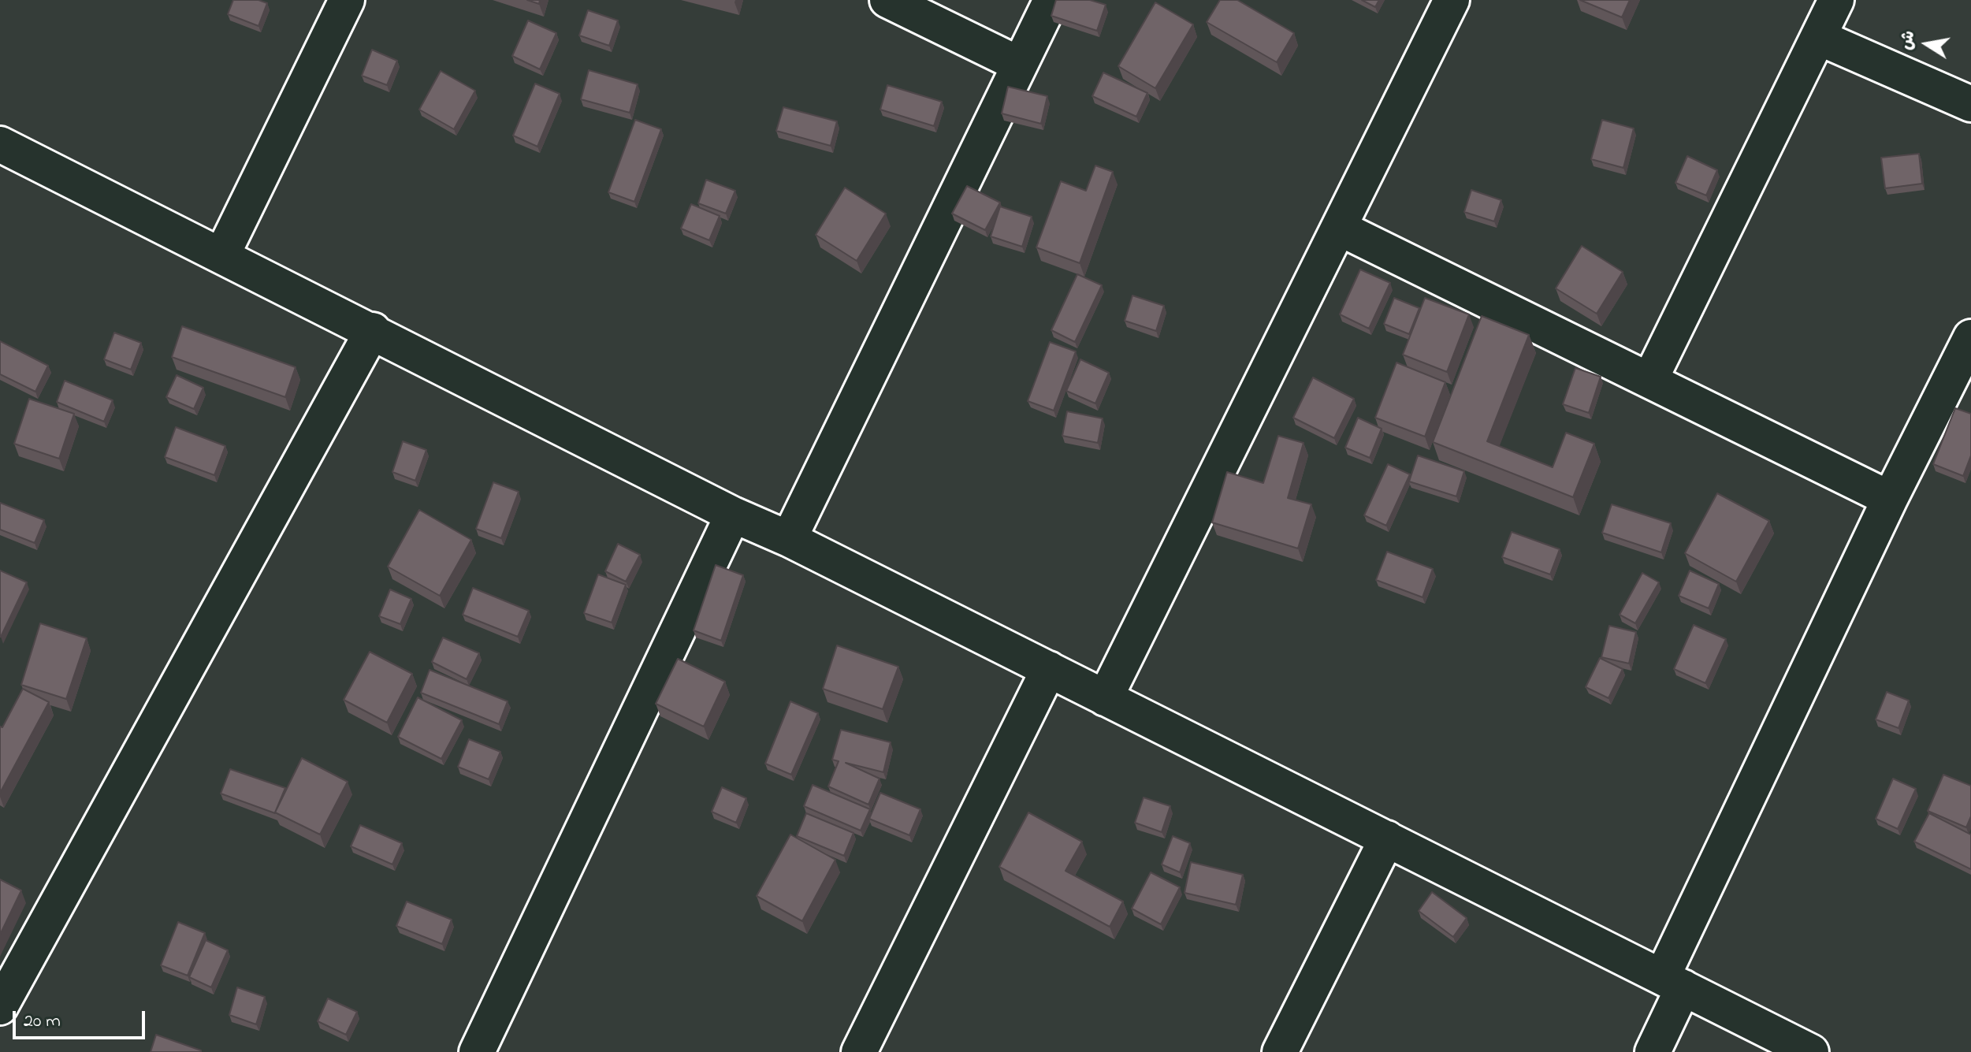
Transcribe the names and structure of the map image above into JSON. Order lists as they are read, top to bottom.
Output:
{
  "scale_bar": "20 m",
  "north": "left"
}
